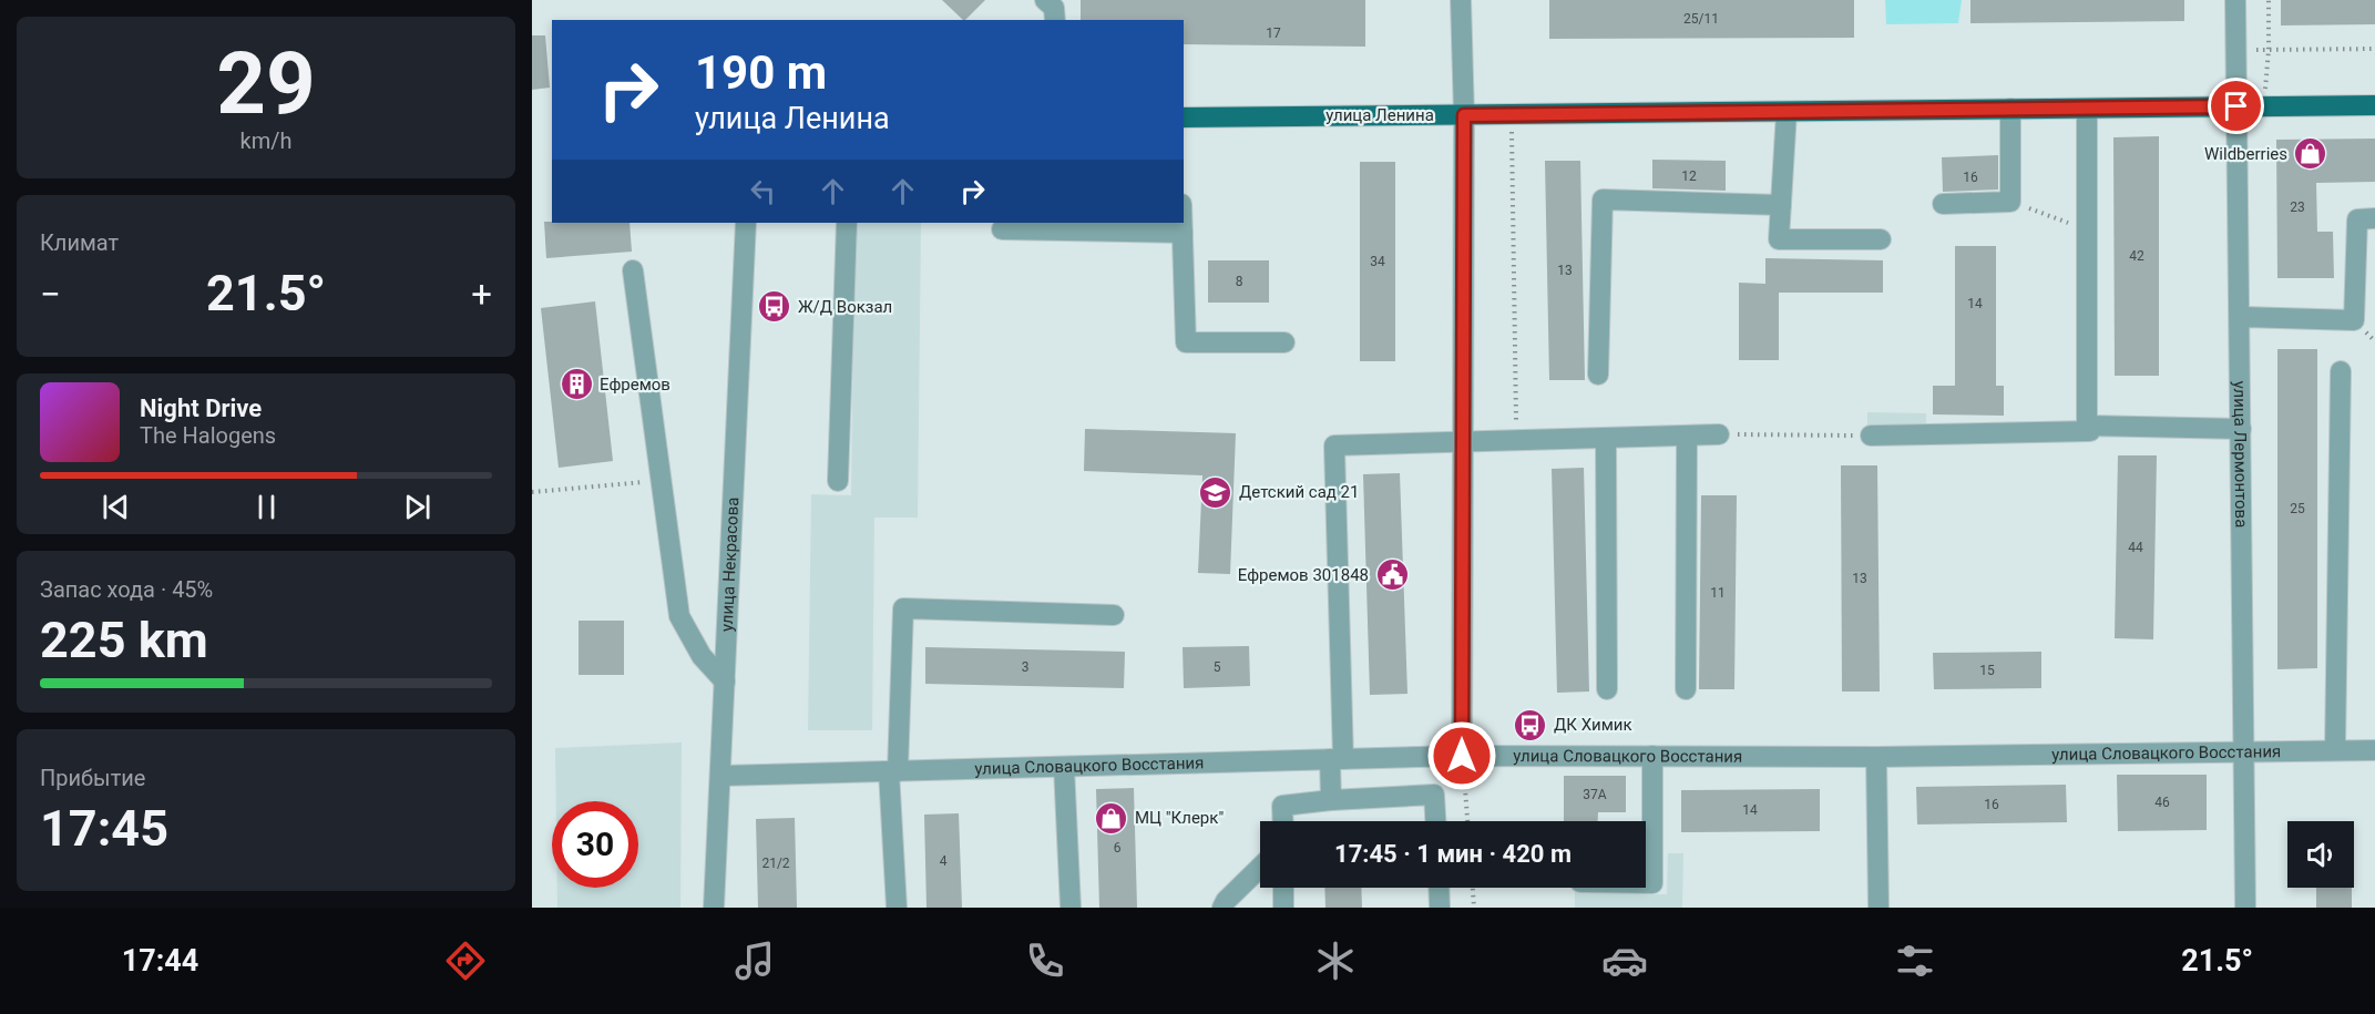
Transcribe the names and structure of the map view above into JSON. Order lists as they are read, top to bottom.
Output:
{
  "streets": {
    "main road": ["улица Ленина"],
    "street": ["улица Лермонтова", "улица Некрасова", "улица Словацкого Восстания"]
  },
  "crossings": [
    ["улица Ленина", "улица Лермонтова"],
    ["улица Лермонтова", "улица Словацкого Восстания"],
    ["улица Некрасова", "улица Словацкого Восстания"]
  ],
  "places": {
    "shop": ["Wildberries", "МЦ \"Клерк\""],
    "bus stop": ["Ж/Д Вокзал", "ДК Химик"],
    "building": ["Ефремов"],
    "school or university": ["Детский сад 21"],
    "public building": ["Ефремов 301848"]
  },
  "house_numbers": [
    "25/11",
    "17",
    "12",
    "16",
    "23",
    "42",
    "34",
    "13",
    "8",
    "14",
    "25",
    "44",
    "13",
    "11",
    "3",
    "5",
    "15",
    "37А",
    "46",
    "16",
    "14",
    "6",
    "4",
    "21/2"
  ],
  "page": {
    "tile": [
      ["29", "km/h"],
      "Климат",
      ["Запас хода · 45%", "225 km"],
      ["Прибытие", "17:45"]
    ],
    "turn": ["190 m", "улица Ленина"],
    "heat": ["−", "21.5°", "+"],
    "song": ["Night Drive", "The Halogens"],
    "limit": "30",
    "trip": "17:45 · 1 мин · 420 m",
    "tabs": ["17:44", "21.5°"]
  }
}
